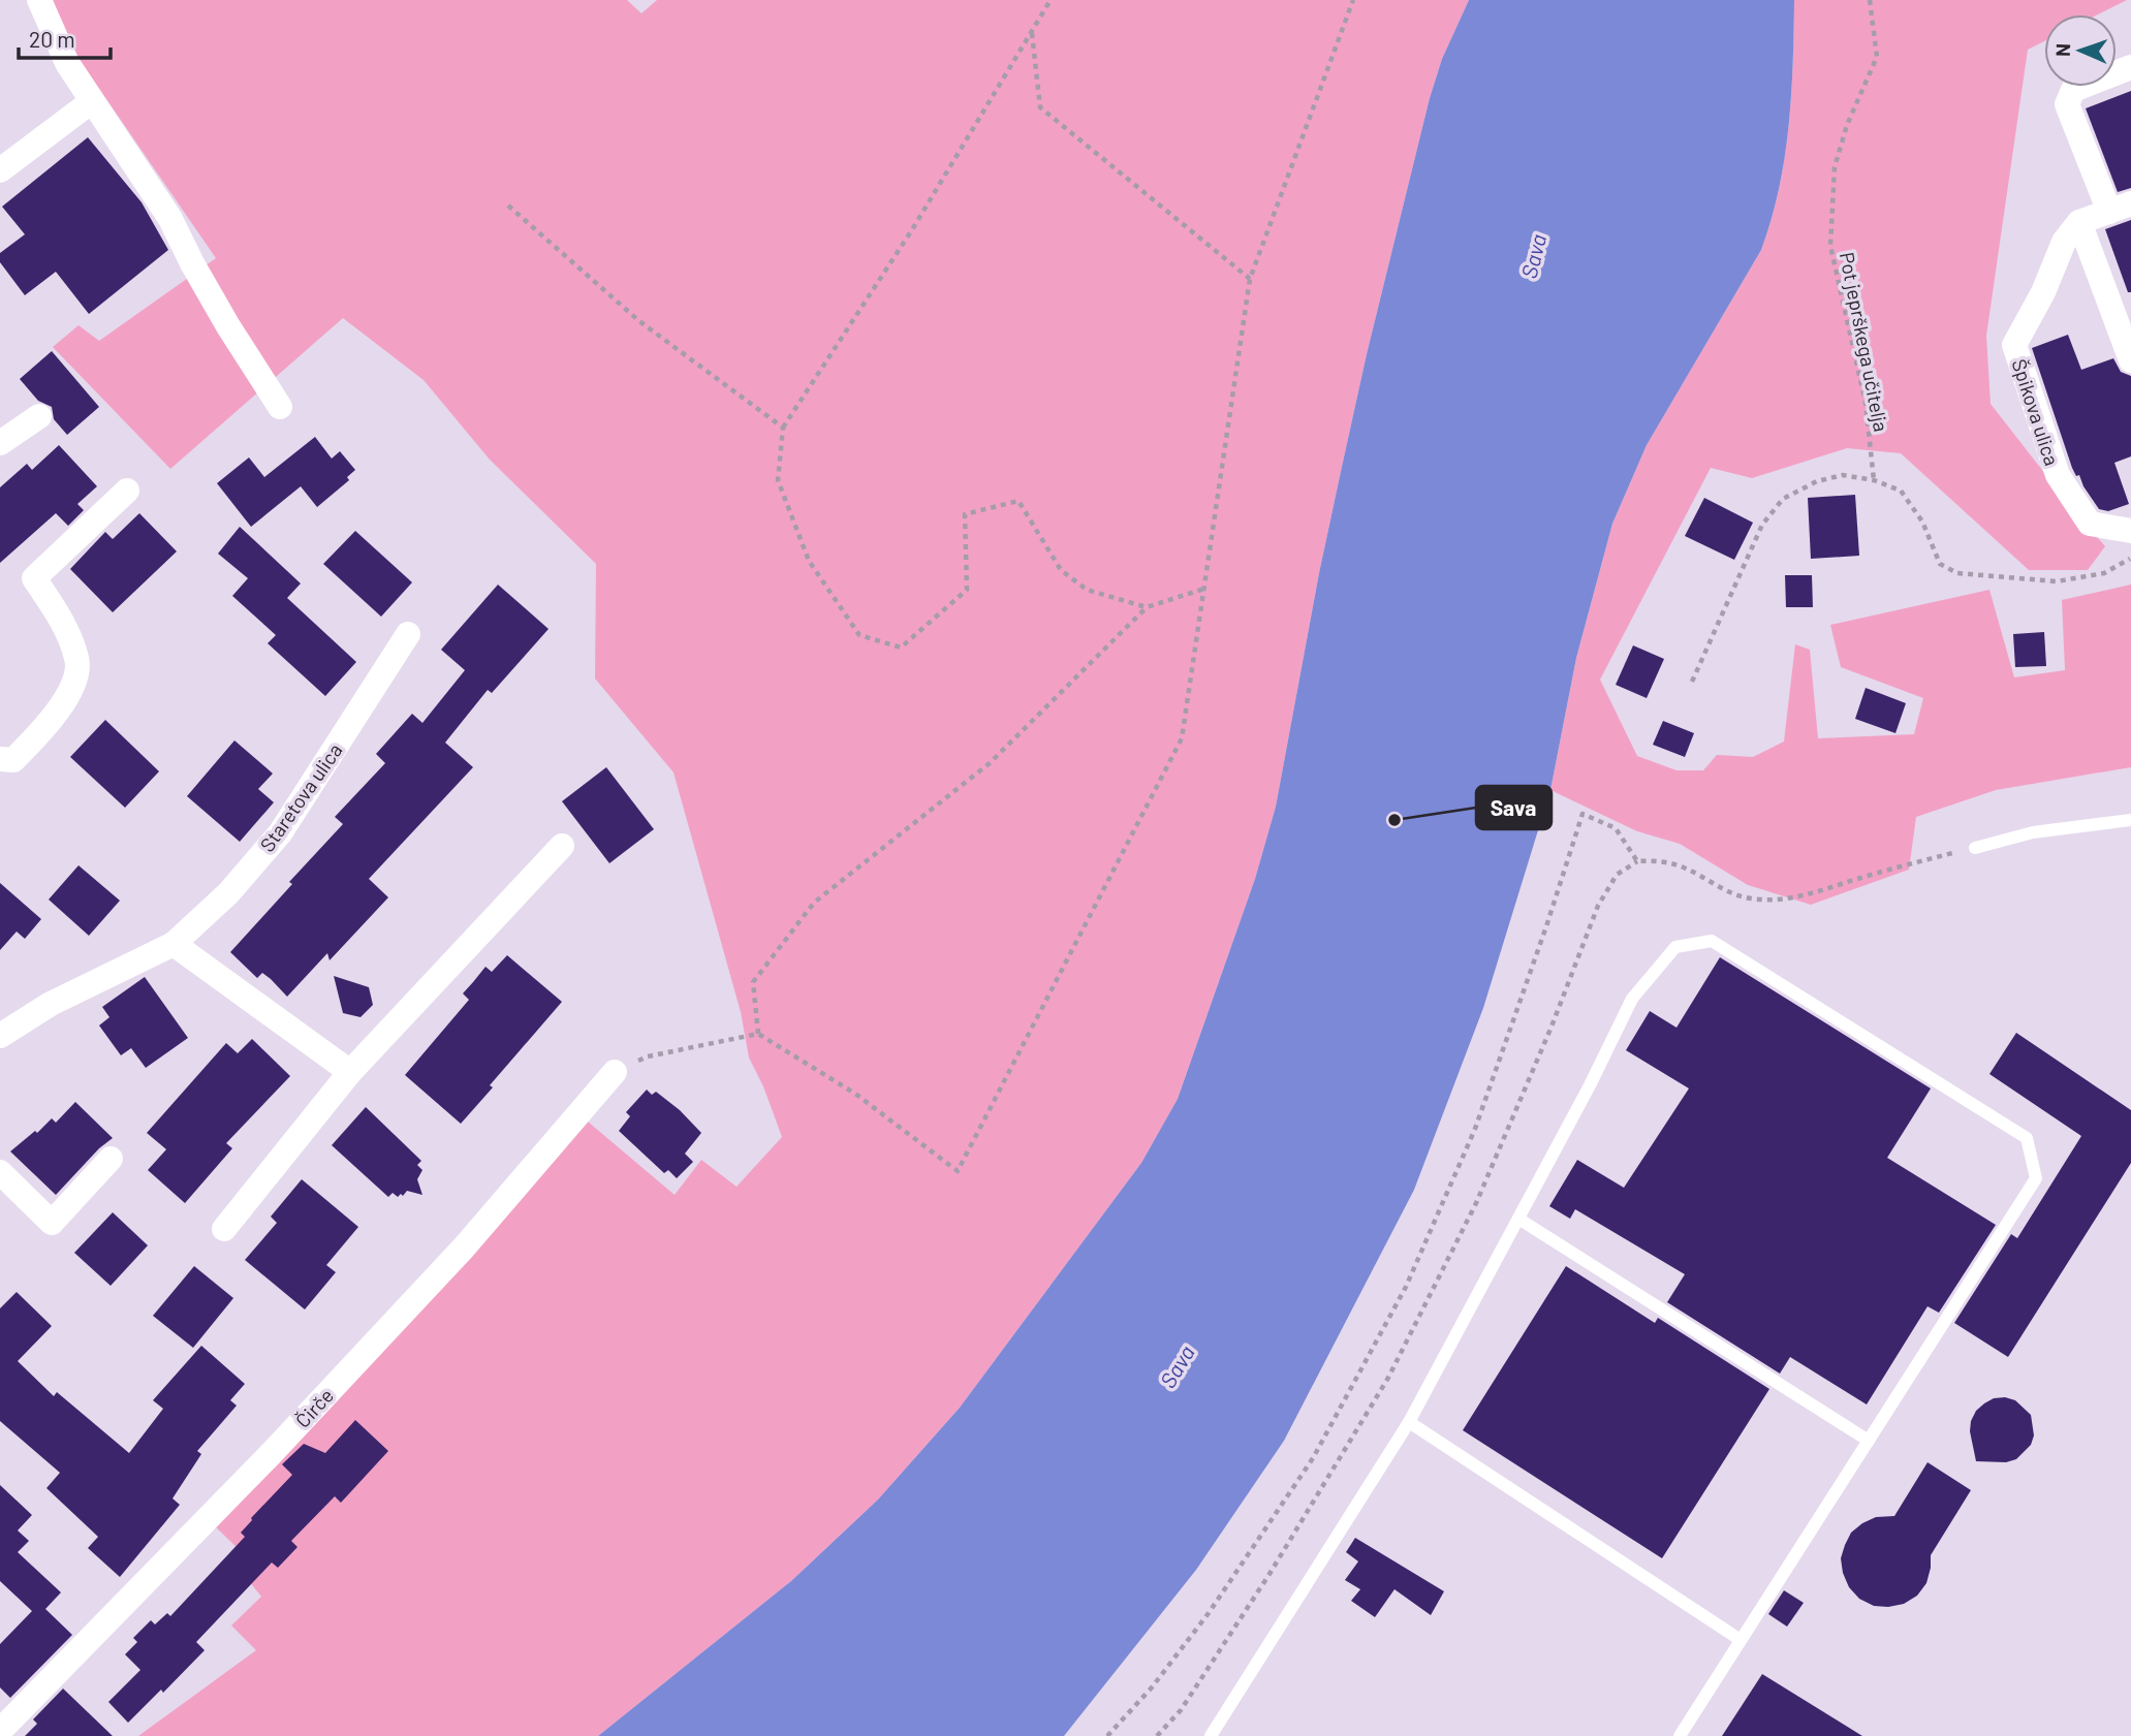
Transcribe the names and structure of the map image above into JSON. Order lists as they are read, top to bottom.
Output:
{
  "streets": {
    "street": ["Špikova ulica", "Staretova ulica", "Čirče"],
    "path": ["Pot jeprškega učitelja"]
  },
  "water": ["Sava"],
  "places": ["Sava"],
  "scale_bar": "20 m",
  "north": "left"
}
